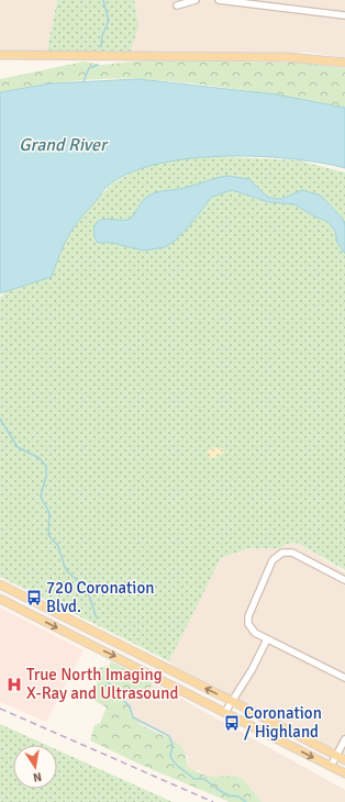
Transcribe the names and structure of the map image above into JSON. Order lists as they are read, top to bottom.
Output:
{
  "water": ["Grand River"],
  "places": {
    "bus stop": ["720 Coronation Blvd.", "Coronation / Highland"],
    "hospital": ["True North Imaging X-Ray and Ultrasound"]
  },
  "north": "bottom"
}
